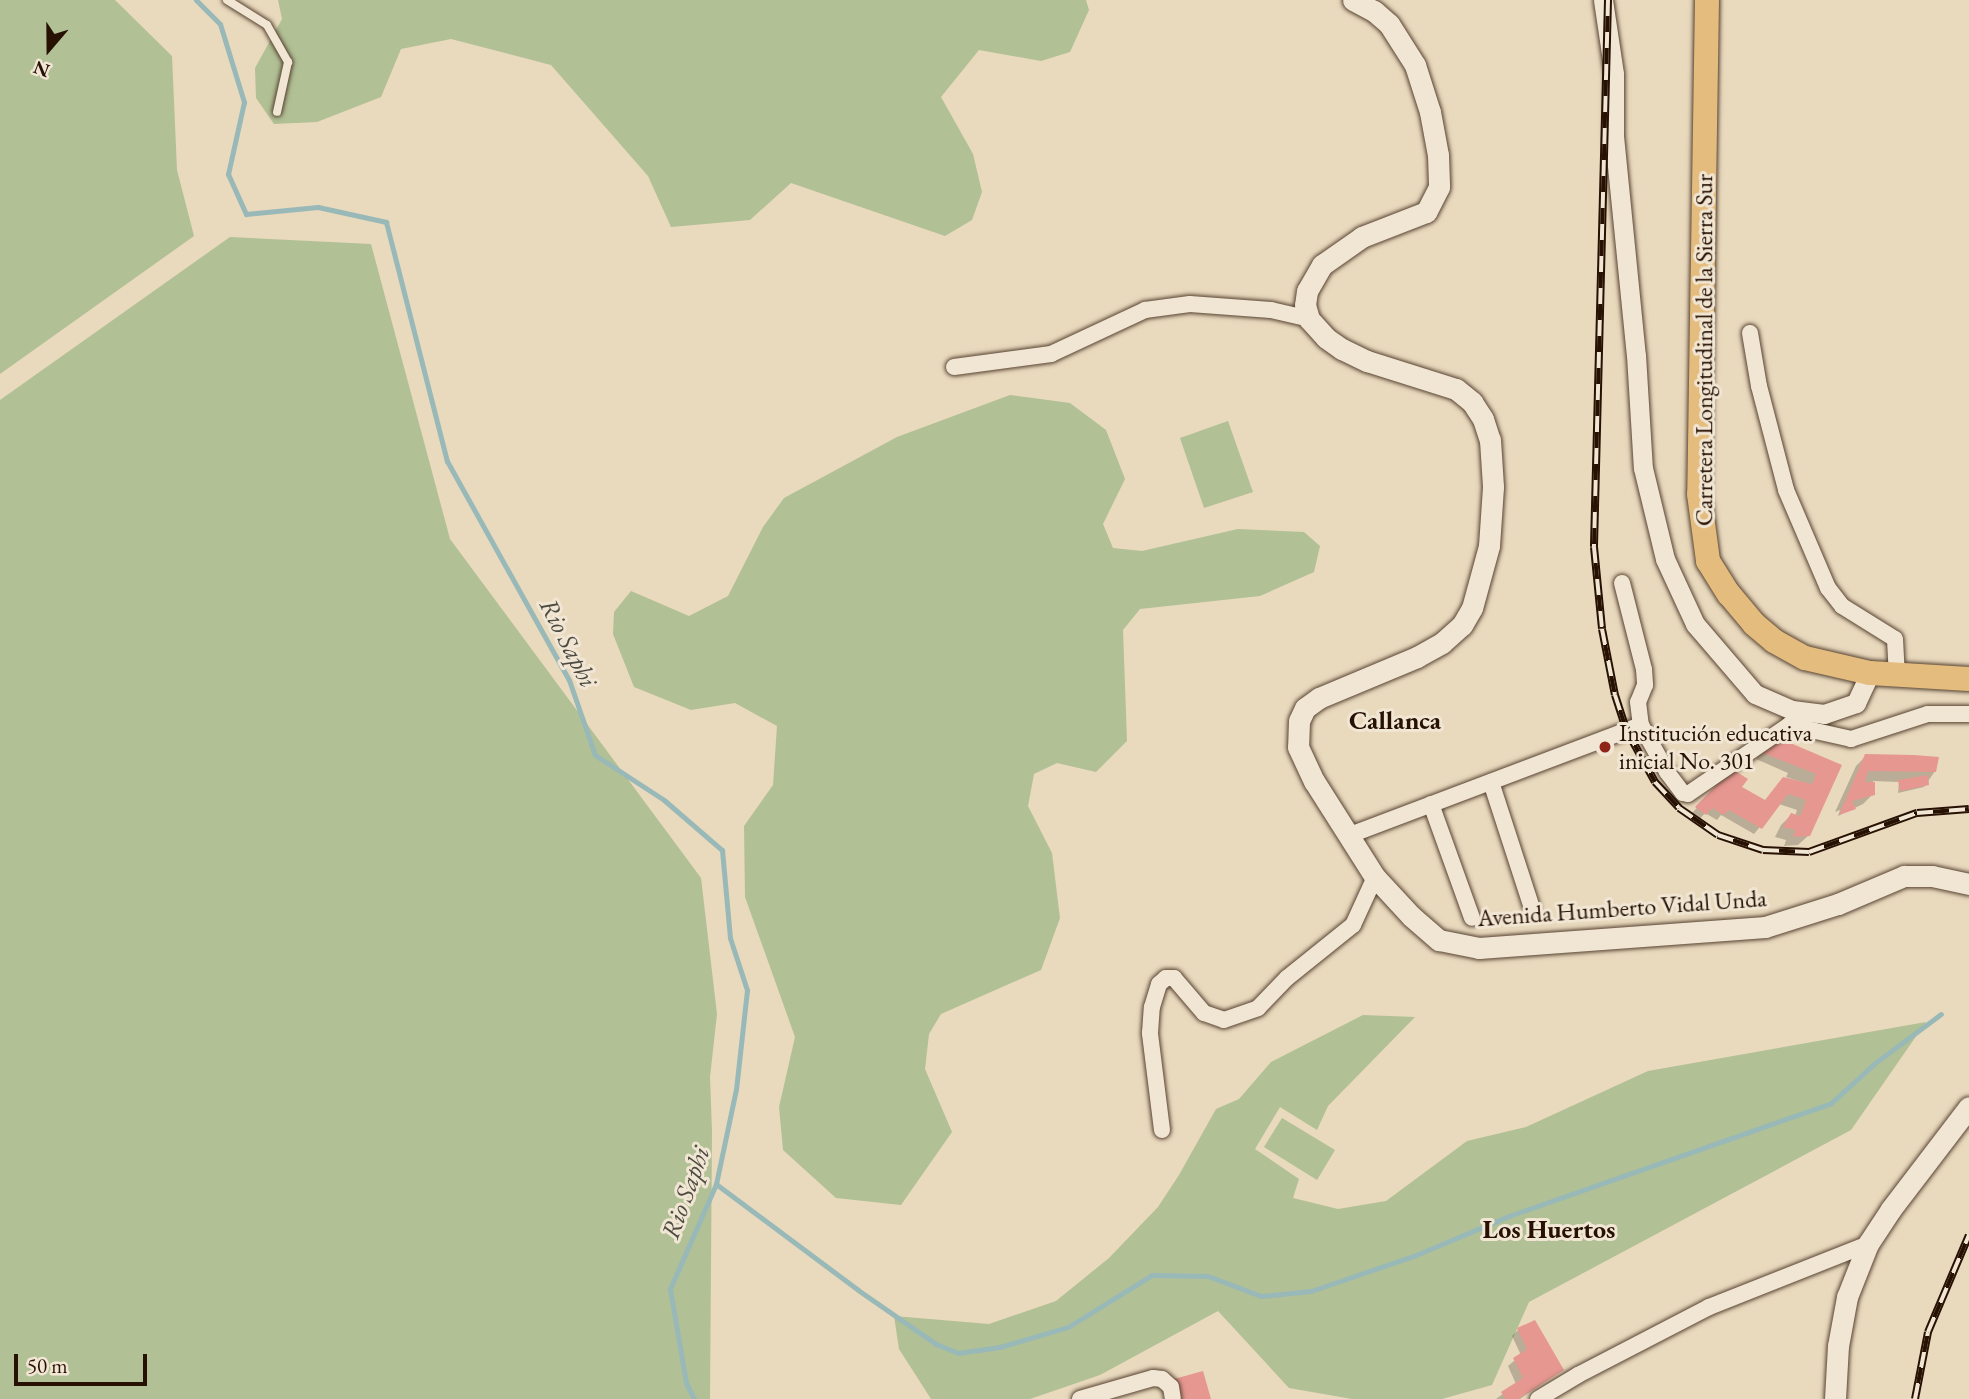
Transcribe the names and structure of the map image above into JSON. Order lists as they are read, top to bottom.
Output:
{
  "streets": {
    "highway": ["Carretera Longitudinal de la Sierra Sur"],
    "main road": ["Avenida Humberto Vidal Unda"]
  },
  "districts": ["Callanca", "Los Huertos"],
  "water": ["Rio Saphi"],
  "places": ["Institución educativa inicial No. 301"],
  "scale_bar": "50 m",
  "north": "bottom"
}
